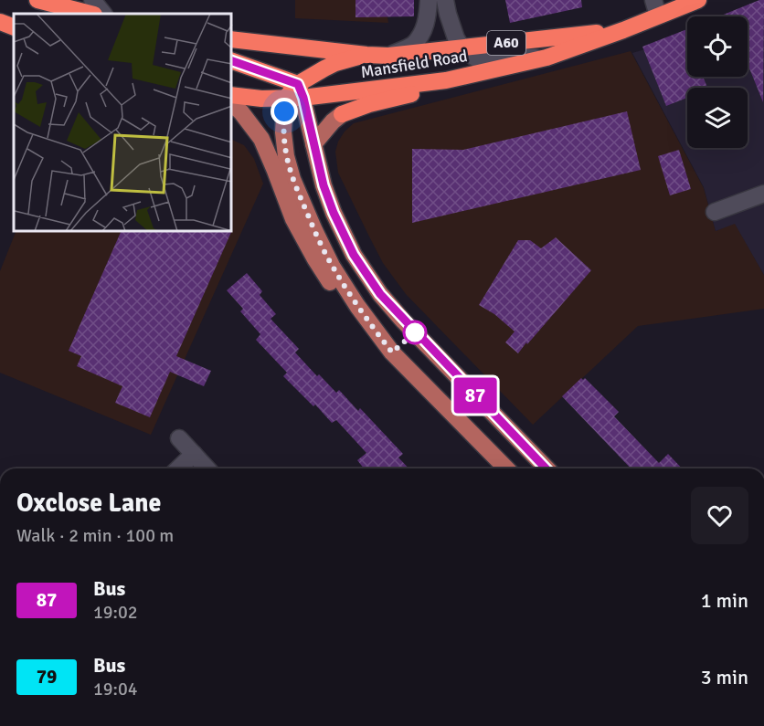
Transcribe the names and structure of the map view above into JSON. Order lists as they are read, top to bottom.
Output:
{
  "streets": {
    "highway": ["A60", "Mansfield Road"]
  },
  "crossings": [
    ["A60", "Mansfield Road"]
  ],
  "lines": ["bus line 87"],
  "page": {
    "on_map": "87",
    "heading": ["Oxclose Lane", "Walk · 2 min · 100 m"],
    "list": [
      {
        "mark": "87",
        "name": "Bus",
        "note": "19:02",
        "value": "1 min"
      },
      {
        "mark": "79",
        "name": "Bus",
        "note": "19:04",
        "value": "3 min"
      }
    ]
  }
}
